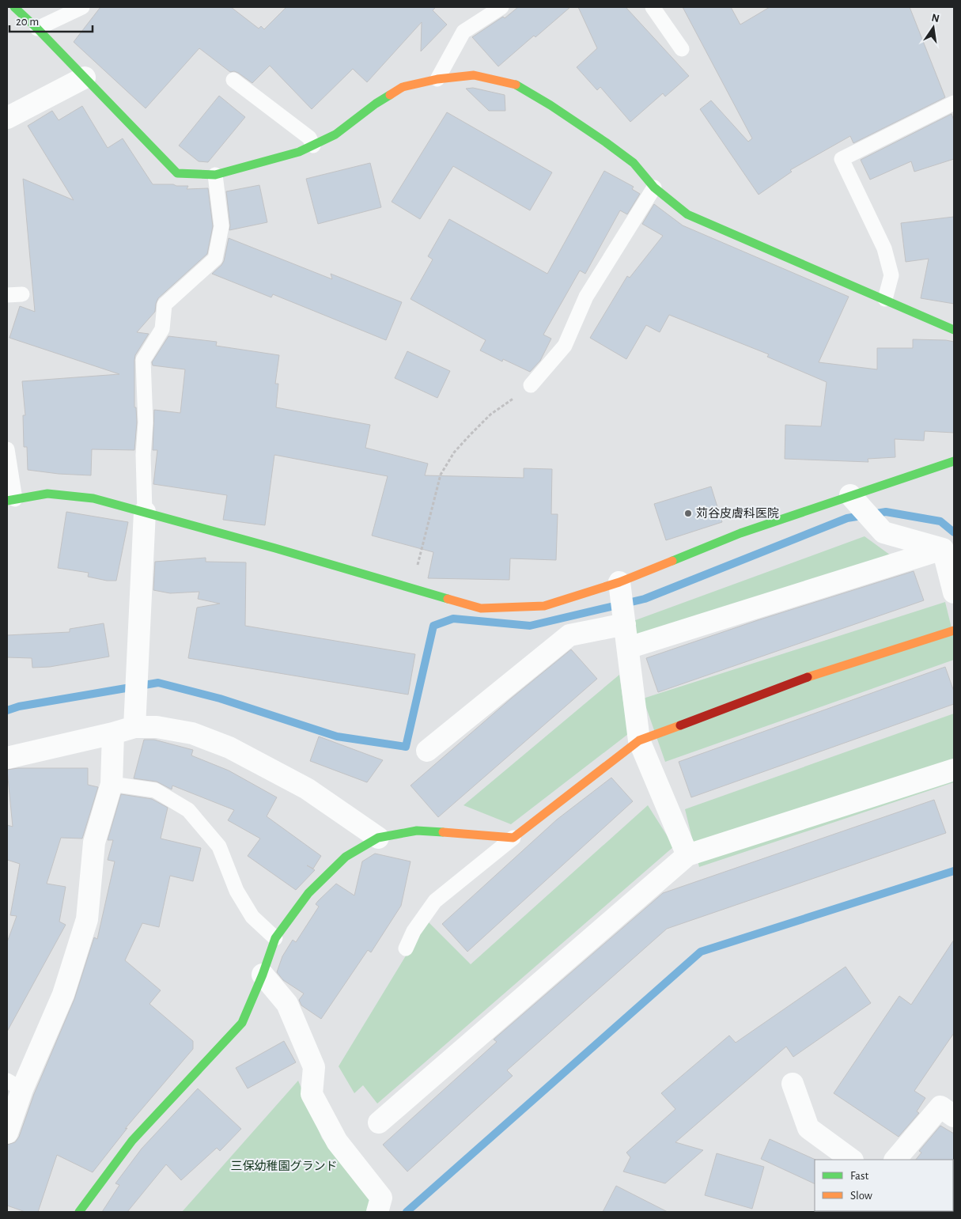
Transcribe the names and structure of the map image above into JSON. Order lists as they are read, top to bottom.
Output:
{
  "parks": ["三保幼稚園グランド"],
  "places": ["苅谷皮膚科医院"],
  "legend": ["Fast", "Slow"],
  "scale_bar": "20 m",
  "north": "top"
}
